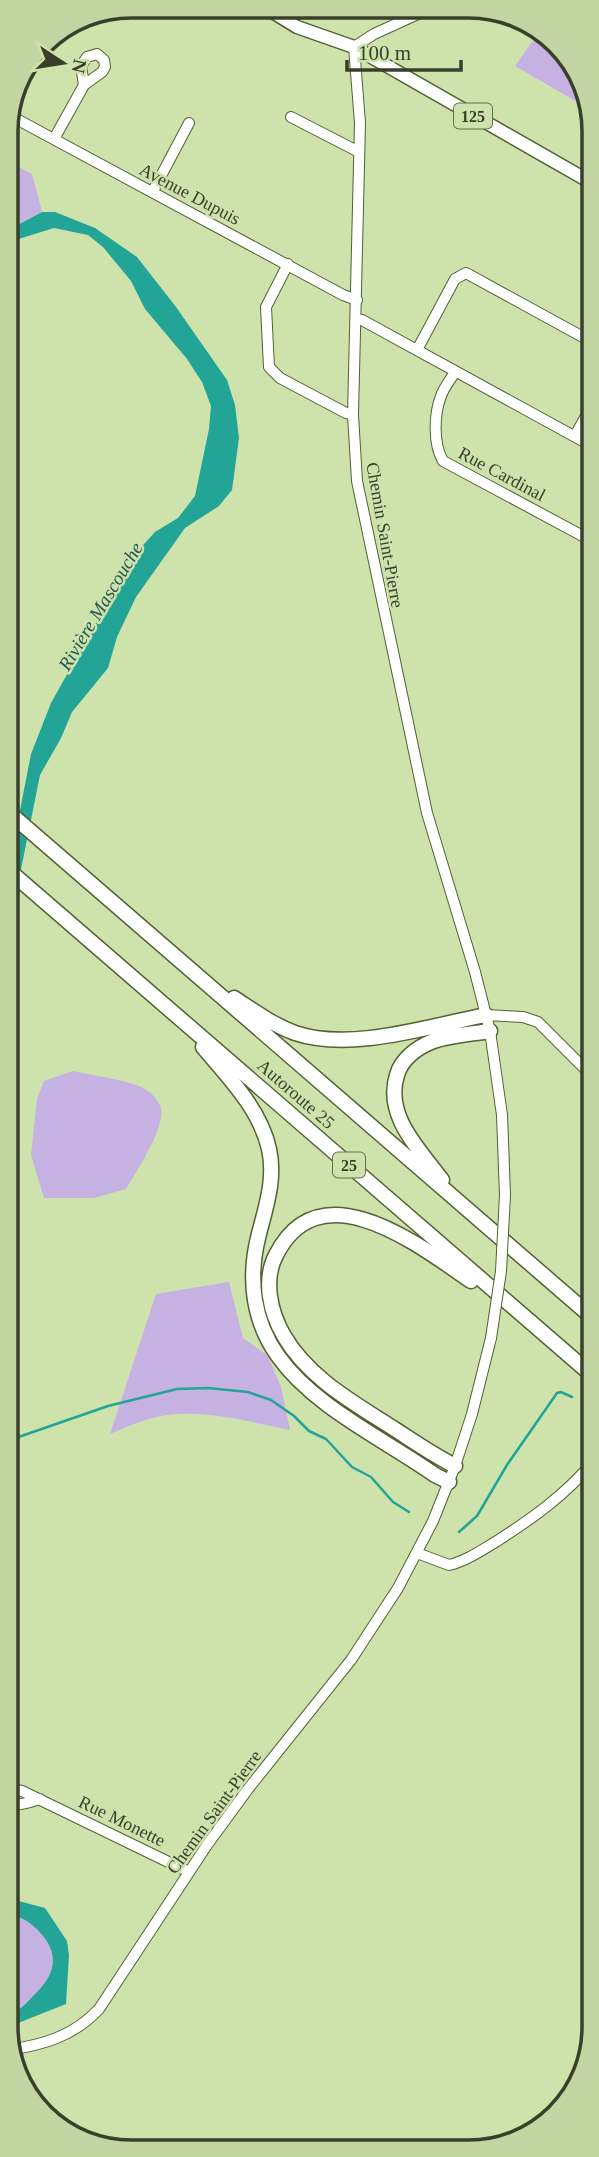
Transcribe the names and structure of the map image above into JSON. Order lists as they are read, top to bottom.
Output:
{
  "streets": {
    "highway": ["Autoroute 25", "25"],
    "main road": ["125"],
    "street": [
      "Avenue Dupuis",
      "Rue Cardinal",
      "Chemin Saint-Pierre",
      "Rue Monette"
    ]
  },
  "crossings": [
    ["125", "Chemin Saint-Pierre"],
    ["Avenue Dupuis", "Chemin Saint-Pierre"],
    ["Chemin Saint-Pierre", "Rue Monette"]
  ],
  "water": ["Rivière Mascouche"],
  "scale_bar": "100 m",
  "north": "right"
}
